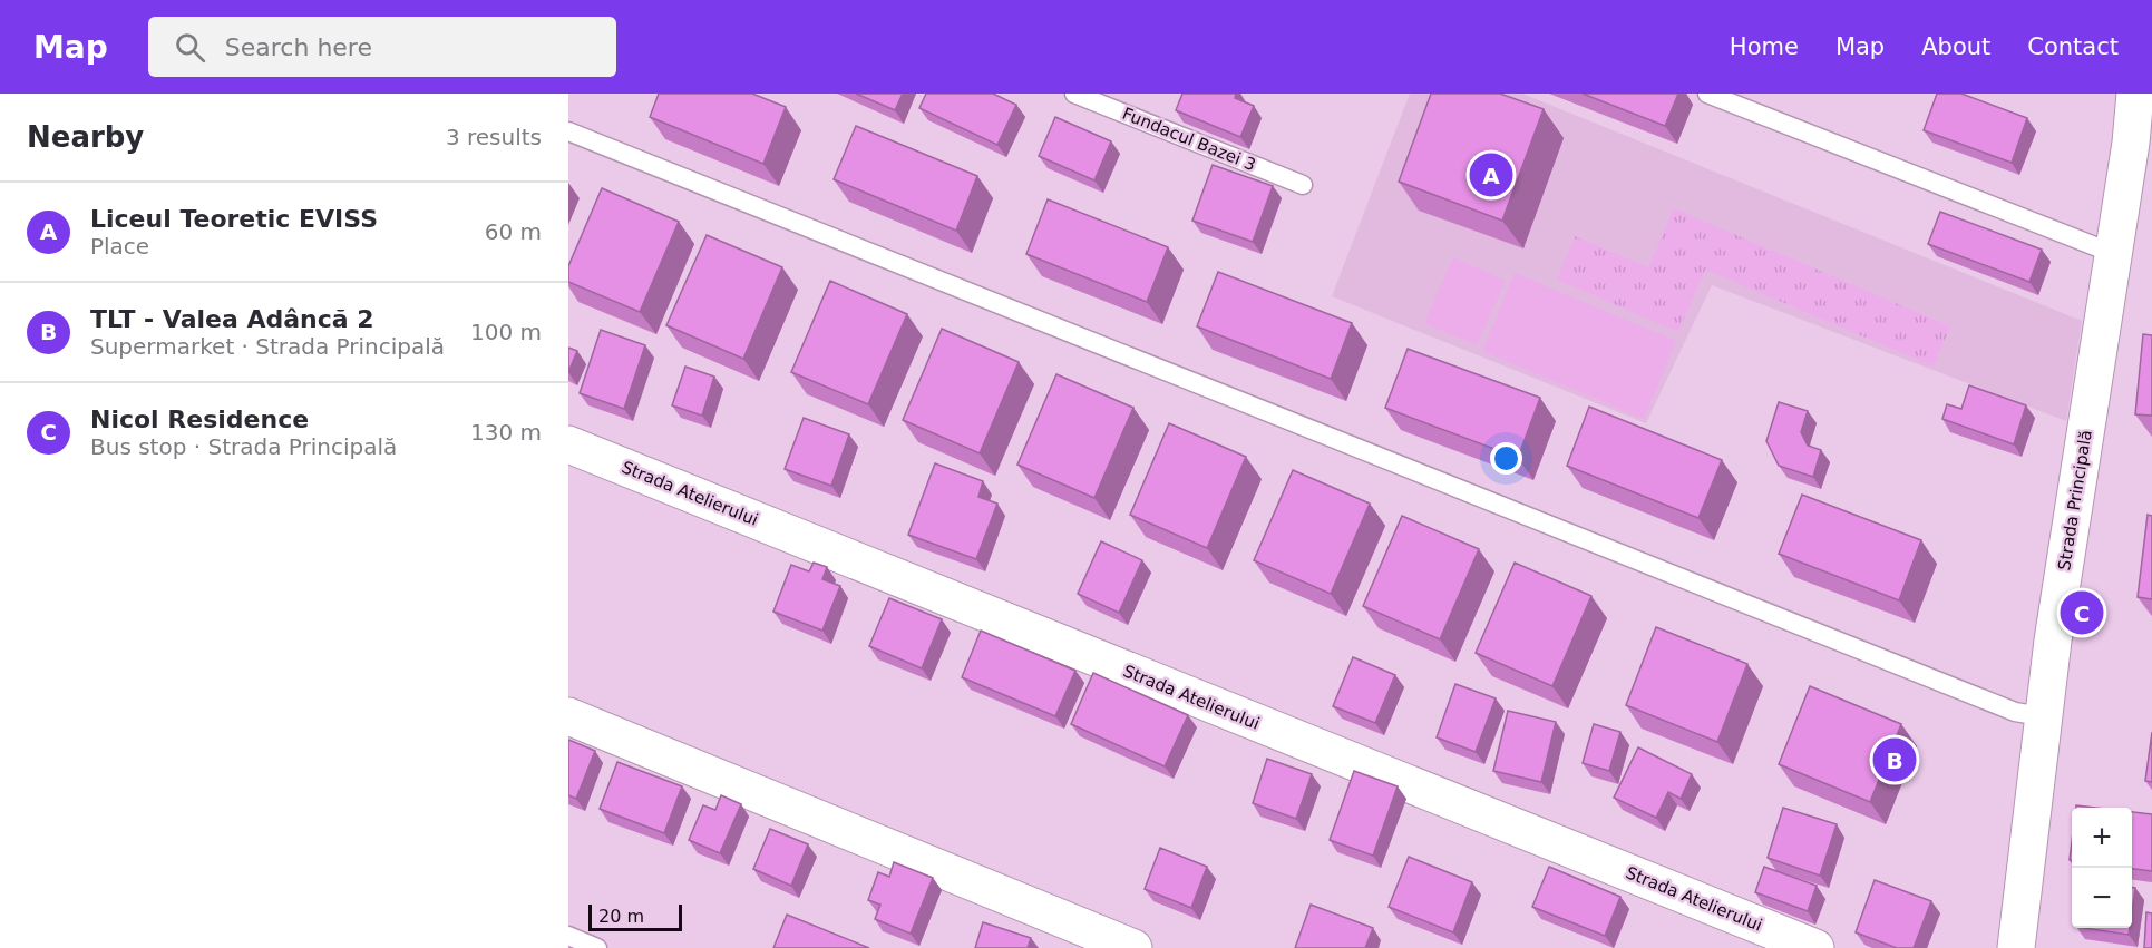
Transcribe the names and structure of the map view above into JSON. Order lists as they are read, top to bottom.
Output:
{
  "streets": {
    "street": ["Strada Atelierului", "Strada Principală"],
    "lane": ["Fundacul Bazei 3"]
  },
  "scale_bar": "20 m",
  "page": {
    "header": "Map",
    "search": "Search here",
    "nav": [
      "Home",
      "Map",
      "About",
      "Contact"
    ],
    "heading": ["Nearby", "3 results"],
    "pins": ["A", "C", "B"],
    "list": [
      {
        "mark": "A",
        "name": "Liceul Teoretic EVISS",
        "note": "Place",
        "value": "60 m"
      },
      {
        "mark": "B",
        "name": "TLT - Valea Adâncă 2",
        "note": "Supermarket · Strada Principală",
        "value": "100 m"
      },
      {
        "mark": "C",
        "name": "Nicol Residence",
        "note": "Bus stop · Strada Principală",
        "value": "130 m"
      }
    ],
    "map_buttons": ["+", "−"],
    "scale": "20 m"
  }
}
